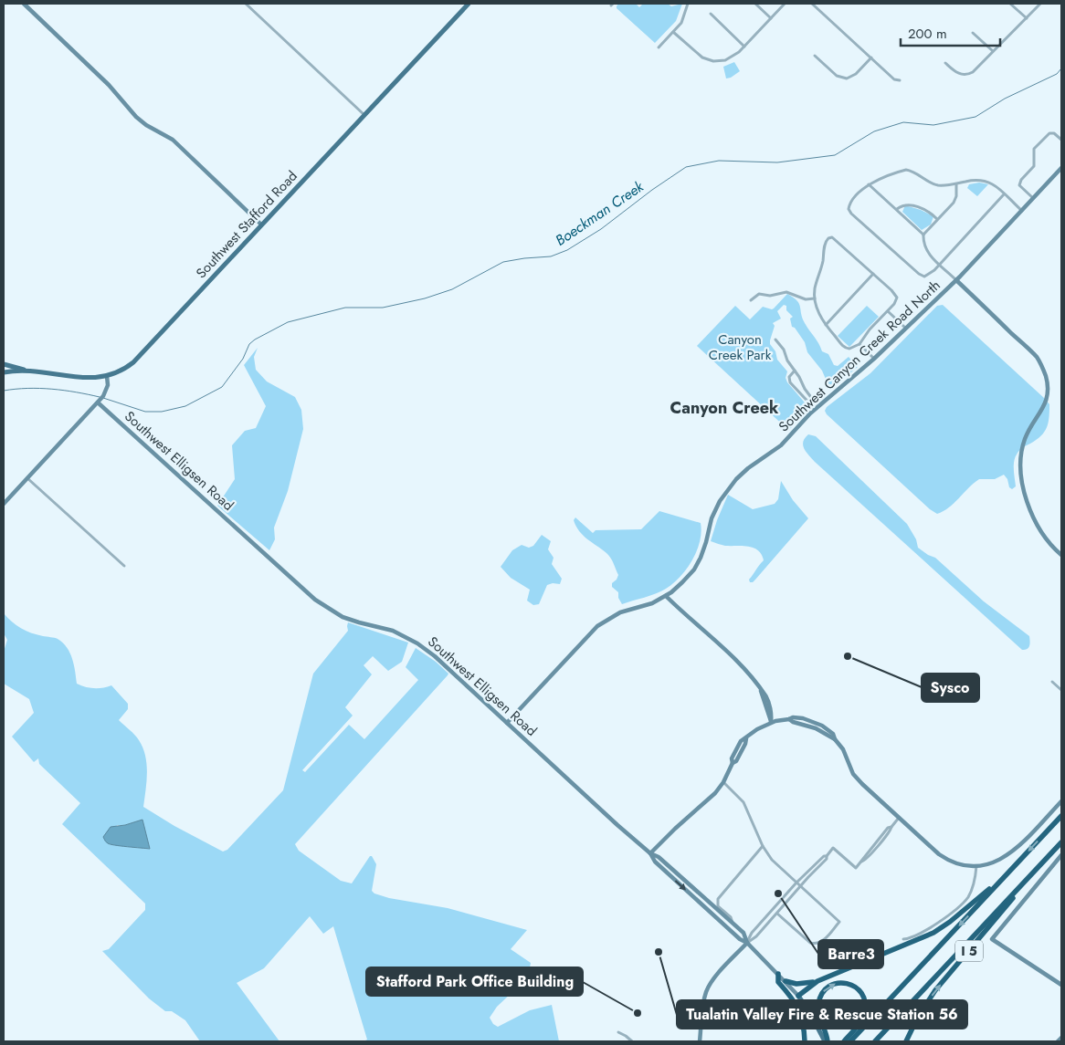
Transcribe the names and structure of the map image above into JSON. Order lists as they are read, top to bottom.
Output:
{
  "streets": {
    "highway": ["I 5"],
    "main road": ["Southwest Stafford Road", "Southwest Canyon Creek Road North", "Southwest Elligsen Road"]
  },
  "crossings": [
    ["Southwest Canyon Creek Road North", "Southwest Elligsen Road"],
    ["Southwest Elligsen Road", "I 5"]
  ],
  "districts": ["Canyon Creek"],
  "water": ["Boeckman Creek"],
  "parks": ["Canyon Creek Park"],
  "places": [
    "Sysco",
    "Barre3",
    "Tualatin Valley Fire & Rescue Station 56",
    "Stafford Park Office Building"
  ],
  "scale_bar": "200 m"
}
